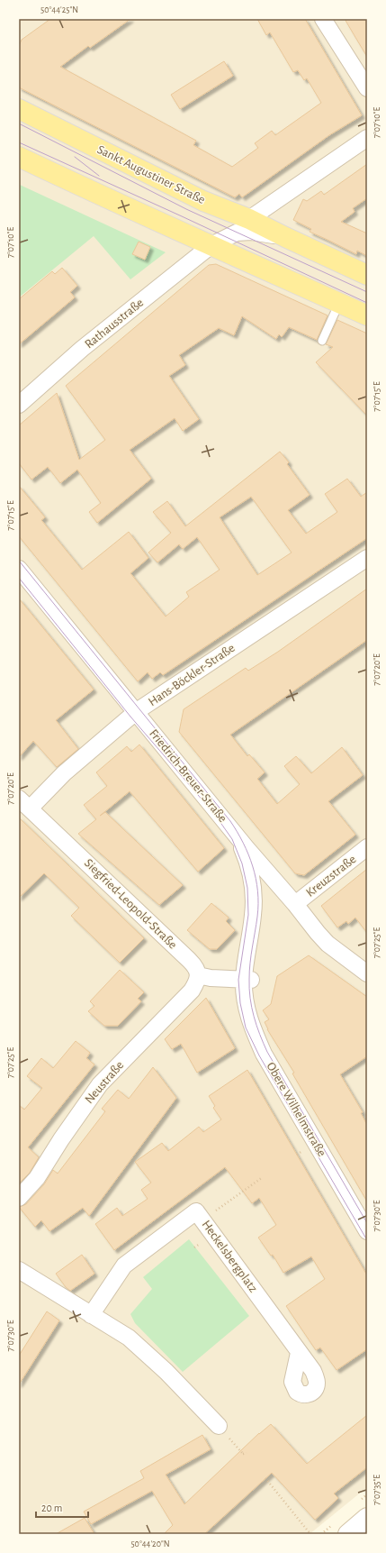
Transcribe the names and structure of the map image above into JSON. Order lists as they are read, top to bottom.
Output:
{
  "streets": {
    "main road": ["Sankt Augustiner Straße"],
    "street": [
      "Rathausstraße",
      "Hans-Böckler-Straße",
      "Friedrich-Breuer-Straße",
      "Kreuzstraße",
      "Siegfried-Leopold-Straße",
      "Neustraße",
      "Obere Wilhelmstraße",
      "Heckelsbergplatz"
    ]
  },
  "crossings": [
    ["Sankt Augustiner Straße", "Rathausstraße"],
    ["Hans-Böckler-Straße", "Friedrich-Breuer-Straße"],
    ["Hans-Böckler-Straße", "Siegfried-Leopold-Straße"],
    ["Friedrich-Breuer-Straße", "Kreuzstraße"],
    ["Friedrich-Breuer-Straße", "Obere Wilhelmstraße"],
    ["Siegfried-Leopold-Straße", "Neustraße"]
  ],
  "scale_bar": "20 m",
  "coordinates": [
    "50°44'25\"N",
    "7°07'10\"E",
    "7°07'15\"E",
    "7°07'20\"E",
    "7°07'25\"E",
    "7°07'30\"E",
    "7°07'35\"E",
    "50°44'20\"N"
  ]
}
